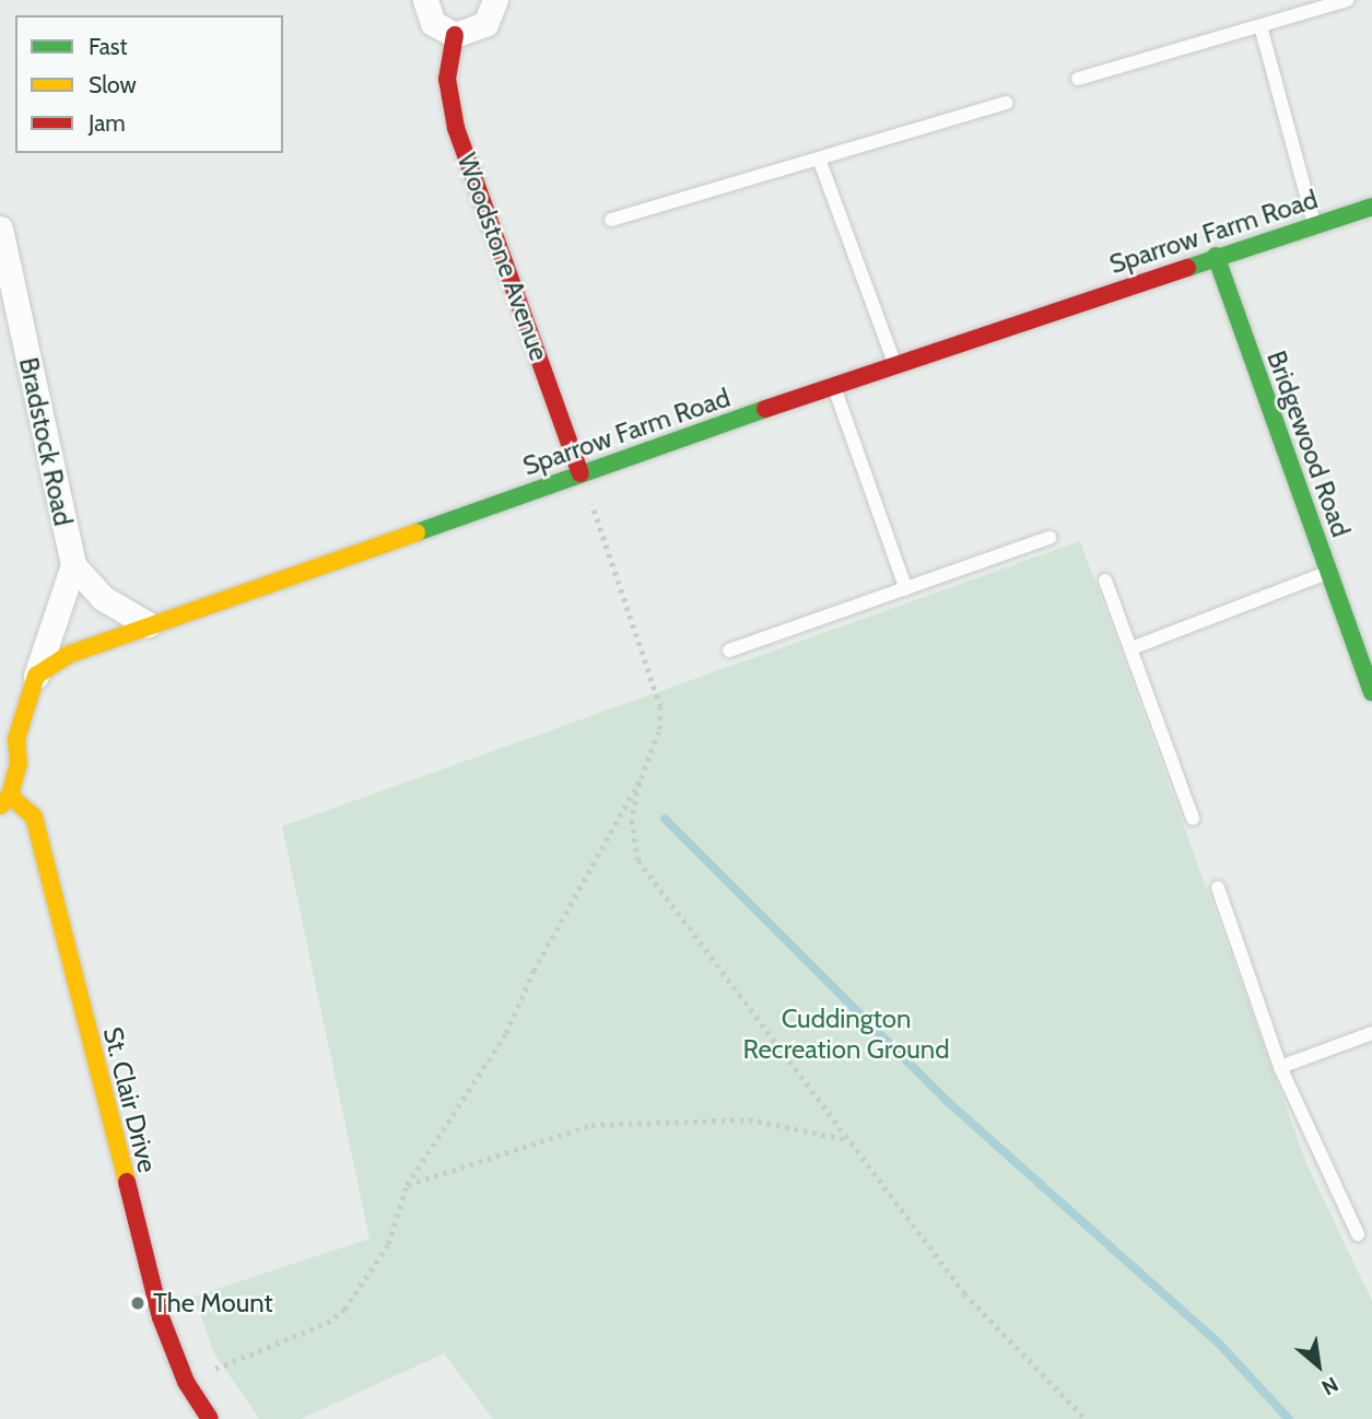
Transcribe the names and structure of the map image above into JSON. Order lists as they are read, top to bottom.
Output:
{
  "streets": {
    "street": [
      "Sparrow Farm Road",
      "Woodstone Avenue",
      "Bradstock Road",
      "Bridgewood Road",
      "St. Clair Drive"
    ]
  },
  "crossings": [
    ["Sparrow Farm Road", "Woodstone Avenue"],
    ["Sparrow Farm Road", "Bradstock Road"],
    ["Sparrow Farm Road", "Bridgewood Road"]
  ],
  "parks": ["Cuddington Recreation Ground"],
  "places": ["The Mount"],
  "legend": ["Fast", "Slow", "Jam"],
  "north": "bottom right"
}
